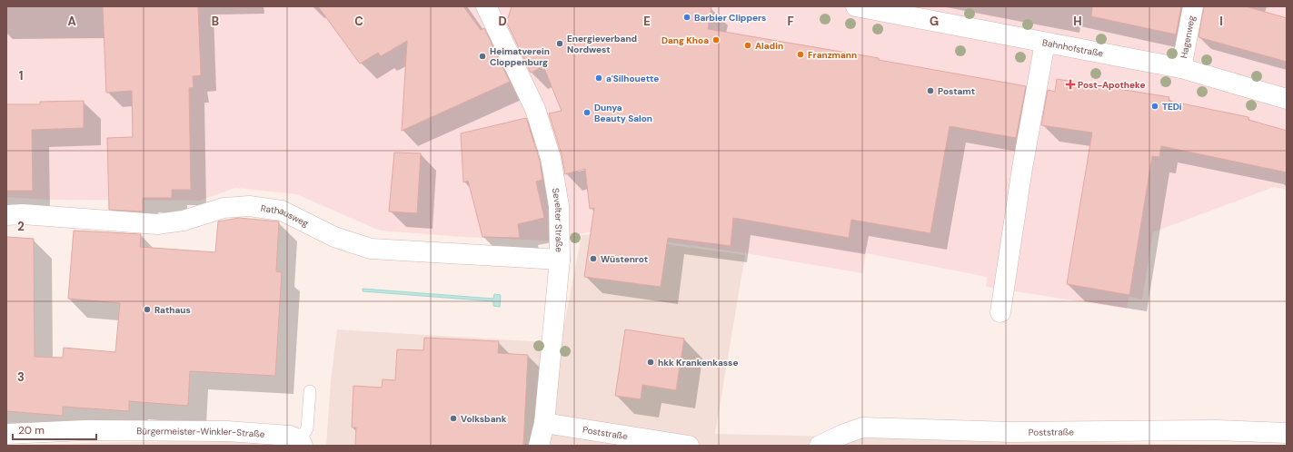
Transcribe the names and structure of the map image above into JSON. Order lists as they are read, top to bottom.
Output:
{
  "streets": {
    "street": [
      "Hagenweg",
      "Bahnhofstraße",
      "Rathausweg",
      "Sevelter Straße",
      "Poststraße",
      "Bürgermeister-Winkler-Straße"
    ]
  },
  "crossings": [
    ["Hagenweg", "Bahnhofstraße"],
    ["Rathausweg", "Sevelter Straße"],
    ["Sevelter Straße", "Poststraße"]
  ],
  "places": {
    "other": [
      "Barbier Clippers",
      "Dang Khoa",
      "Energieverband Nordwest",
      "Aladin",
      "Franzmann",
      "Heimatverein Cloppenburg",
      "a'Silhouette",
      "Postamt",
      "TEDi",
      "Dunya Beauty Salon",
      "Wüstenrot",
      "Rathaus",
      "hkk Krankenkasse",
      "Volksbank"
    ],
    "health": ["Post-Apotheke"]
  },
  "scale_bar": "20 m",
  "grid": {
    "columns": [
      "A",
      "B",
      "C",
      "D",
      "E",
      "F",
      "G",
      "H",
      "I"
    ],
    "rows": ["1", "2", "3"]
  }
}
